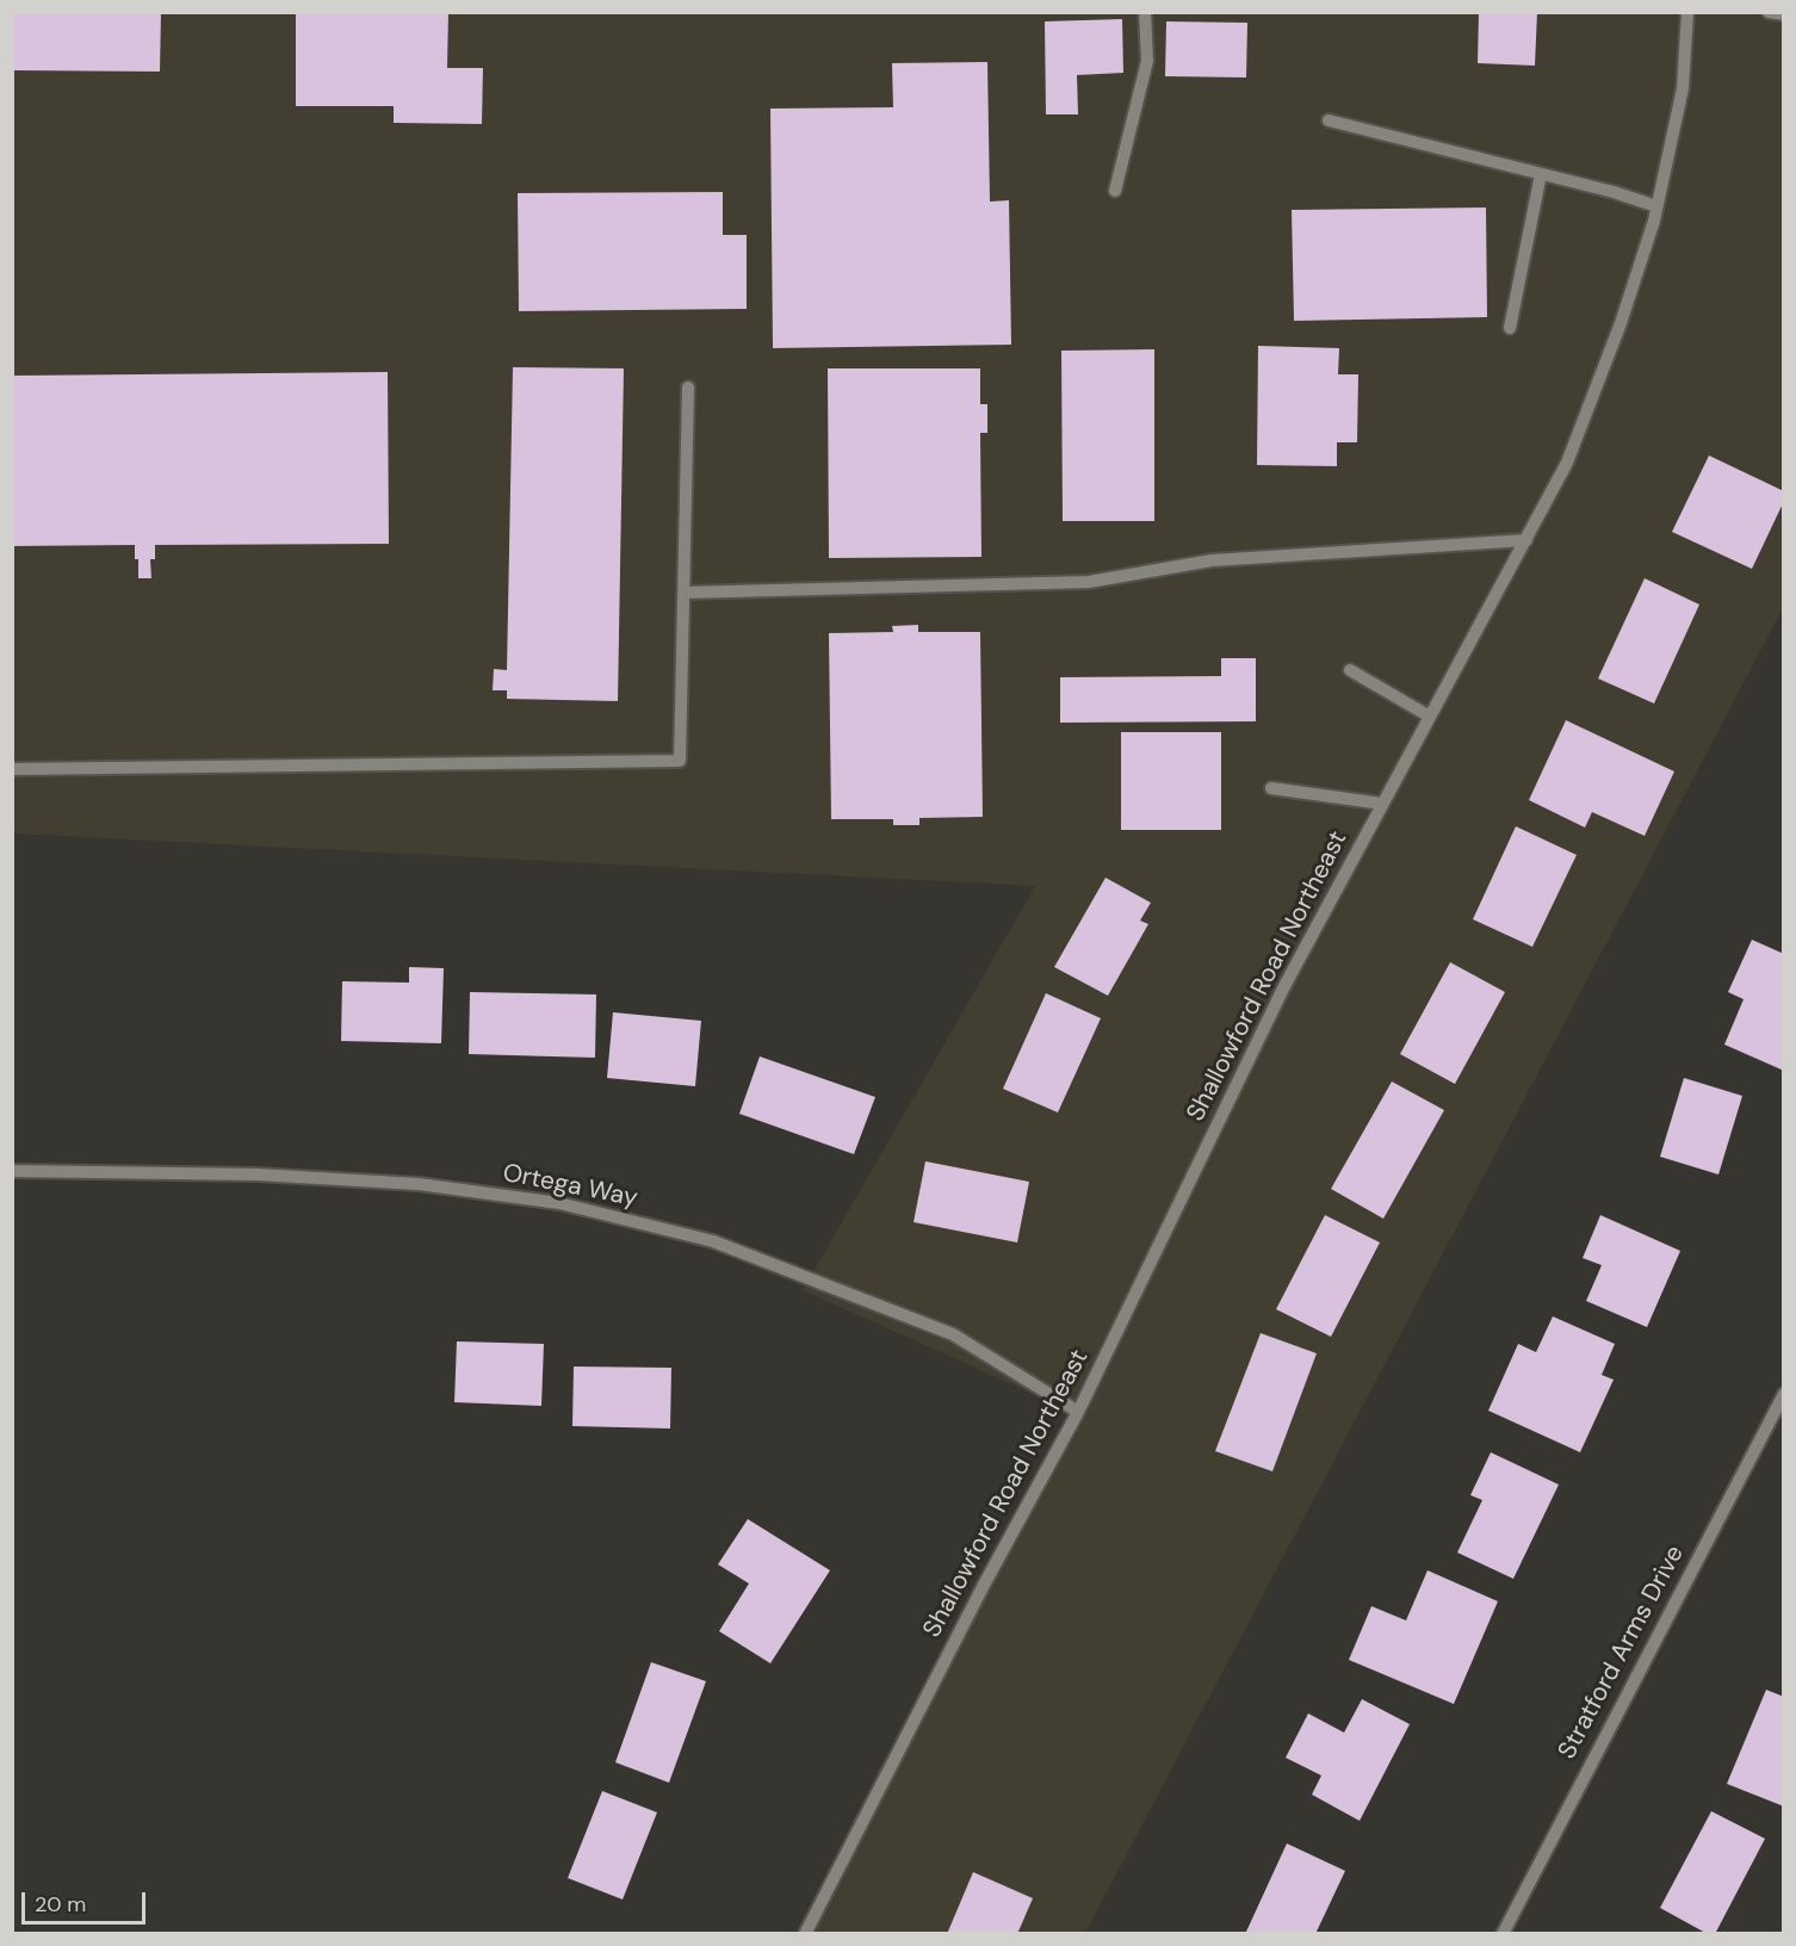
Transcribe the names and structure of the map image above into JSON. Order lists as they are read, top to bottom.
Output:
{
  "streets": {
    "street": ["Shallowford Road Northeast", "Ortega Way", "Stratford Arms Drive"]
  },
  "crossings": [
    ["Shallowford Road Northeast", "Ortega Way"]
  ],
  "scale_bar": "20 m"
}
